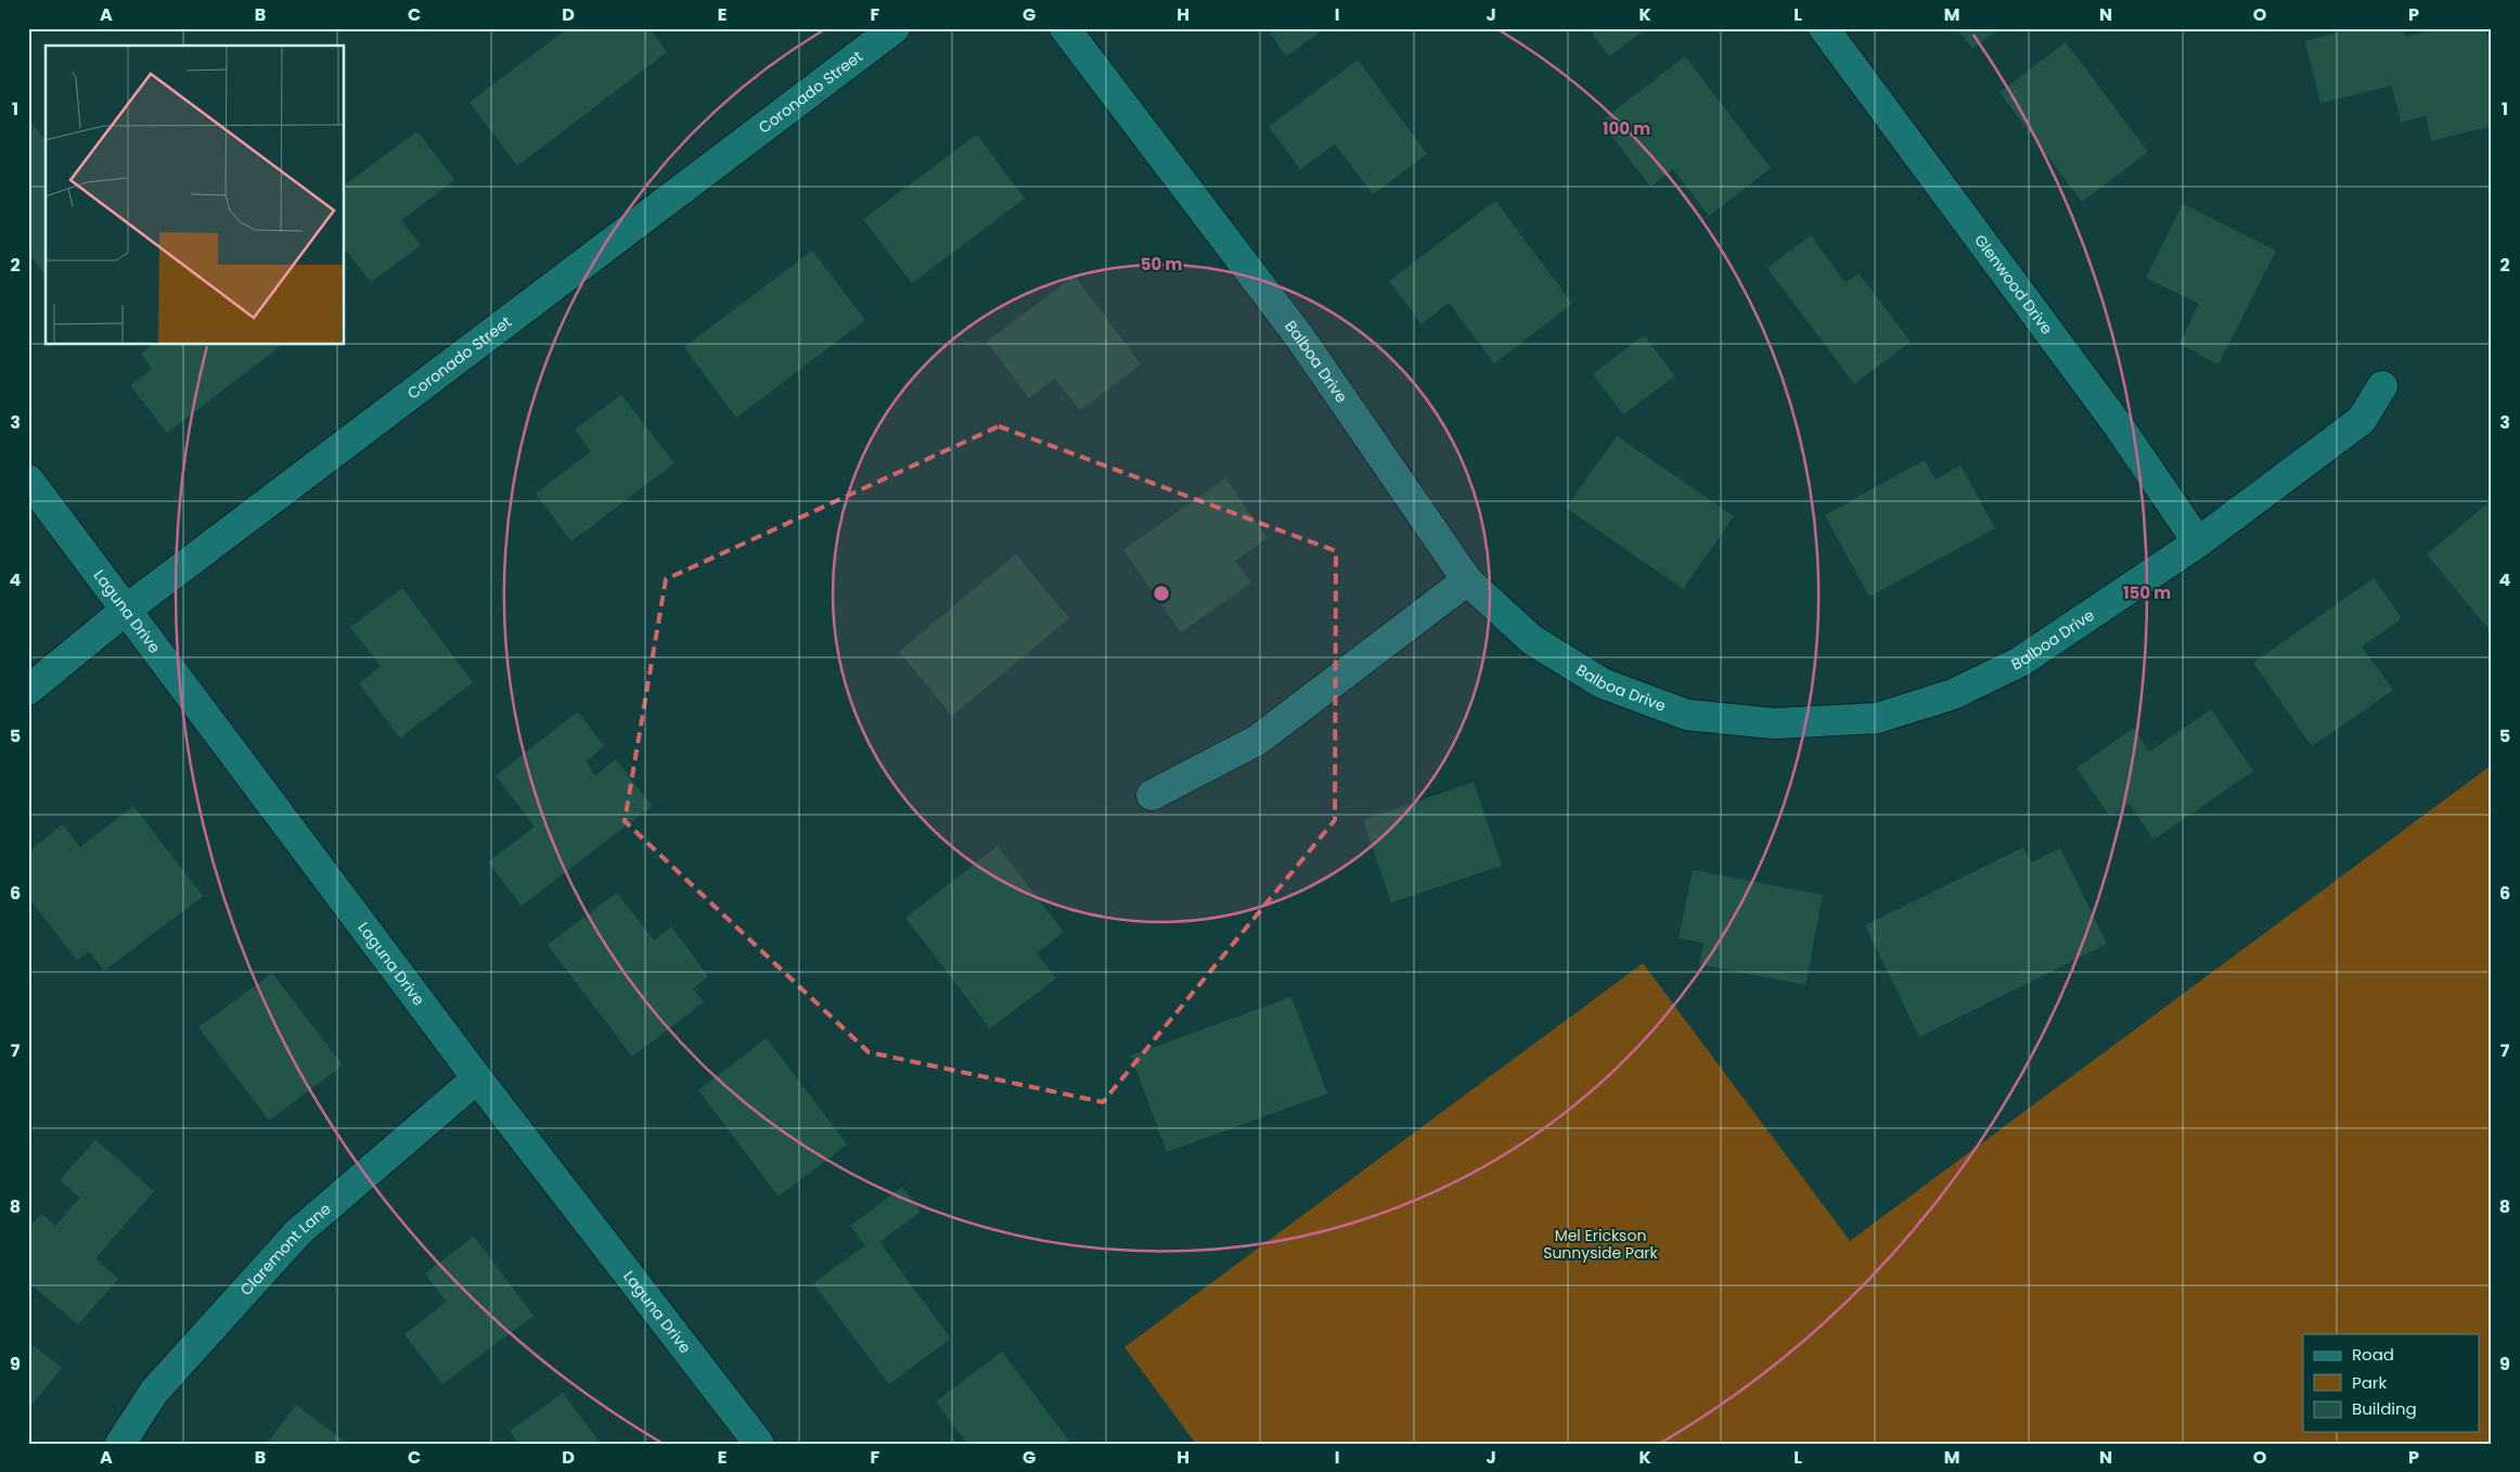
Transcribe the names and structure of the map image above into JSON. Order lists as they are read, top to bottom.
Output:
{
  "streets": {
    "street": [
      "Coronado Street",
      "Glenwood Drive",
      "Balboa Drive",
      "Laguna Drive",
      "Claremont Lane"
    ]
  },
  "crossings": [
    ["Coronado Street", "Laguna Drive"],
    ["Glenwood Drive", "Balboa Drive"],
    ["Laguna Drive", "Claremont Lane"]
  ],
  "parks": ["Mel Erickson Sunnyside Park"],
  "legend": ["Road", "Park", "Building"],
  "grid": {
    "columns": [
      "A",
      "B",
      "C",
      "D",
      "E",
      "F",
      "G",
      "H",
      "I",
      "J",
      "K",
      "L",
      "M",
      "N",
      "O",
      "P"
    ],
    "rows": [
      "1",
      "2",
      "3",
      "4",
      "5",
      "6",
      "7",
      "8",
      "9"
    ]
  },
  "rings": ["100 m", "50 m", "150 m"]
}
